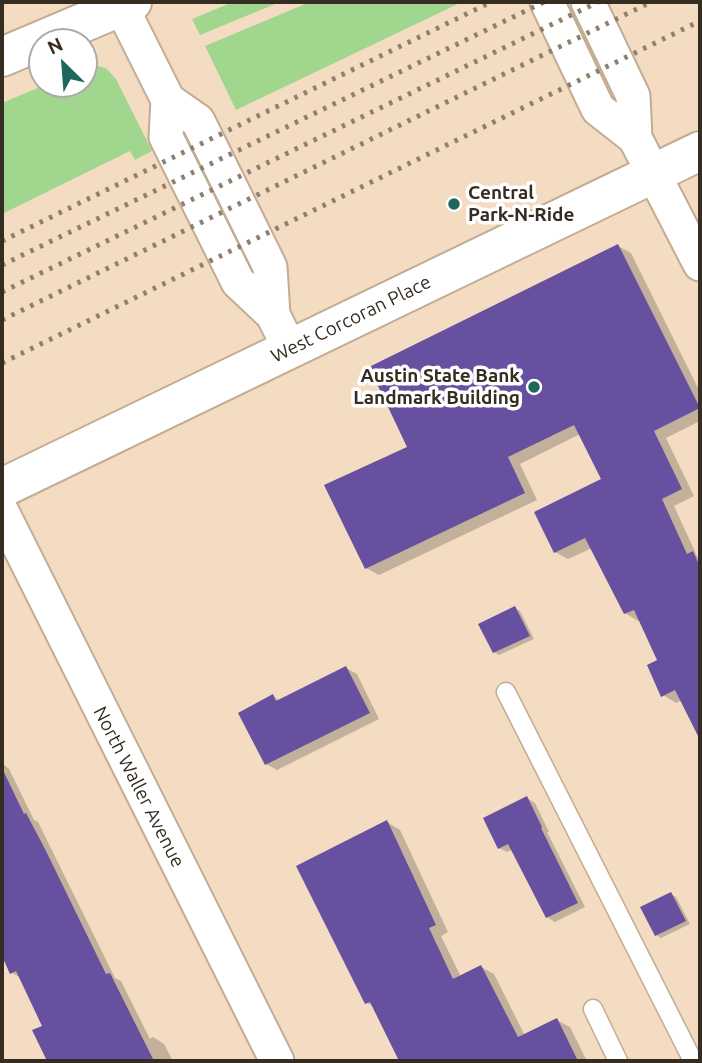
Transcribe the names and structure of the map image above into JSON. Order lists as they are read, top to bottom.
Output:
{
  "streets": {
    "street": ["West Corcoran Place", "North Waller Avenue"]
  },
  "places": ["Central Park-N-Ride", "Austin State Bank Landmark Building"],
  "north": "top left"
}
